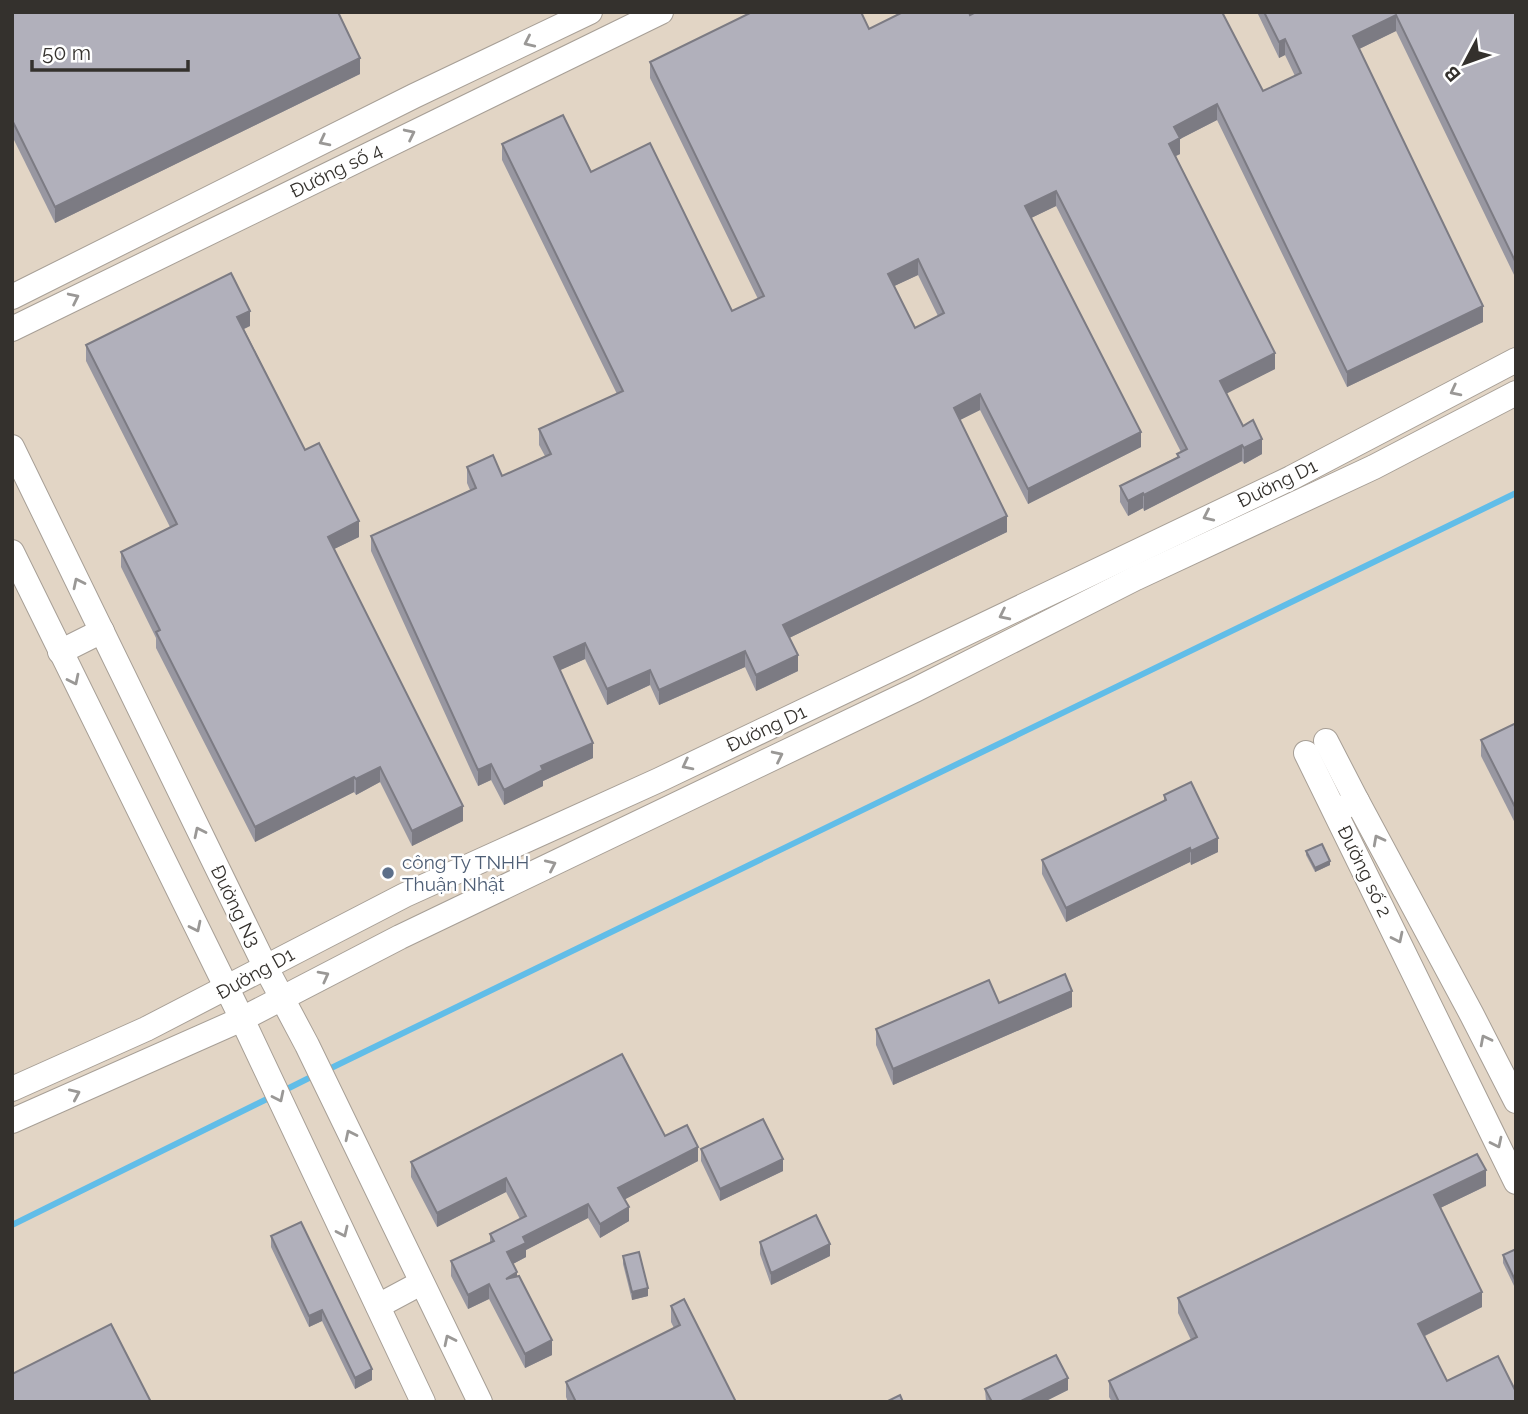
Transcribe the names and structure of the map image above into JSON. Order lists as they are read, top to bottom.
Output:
{
  "streets": {
    "street": [
      "Đường số 4",
      "Đường D1",
      "Đường số 2",
      "Đường N3"
    ]
  },
  "crossings": [
    ["Đường D1", "Đường N3"]
  ],
  "places": ["công Ty TNHH Thuận Nhật"],
  "scale_bar": "50 m",
  "north": "bottom left"
}
